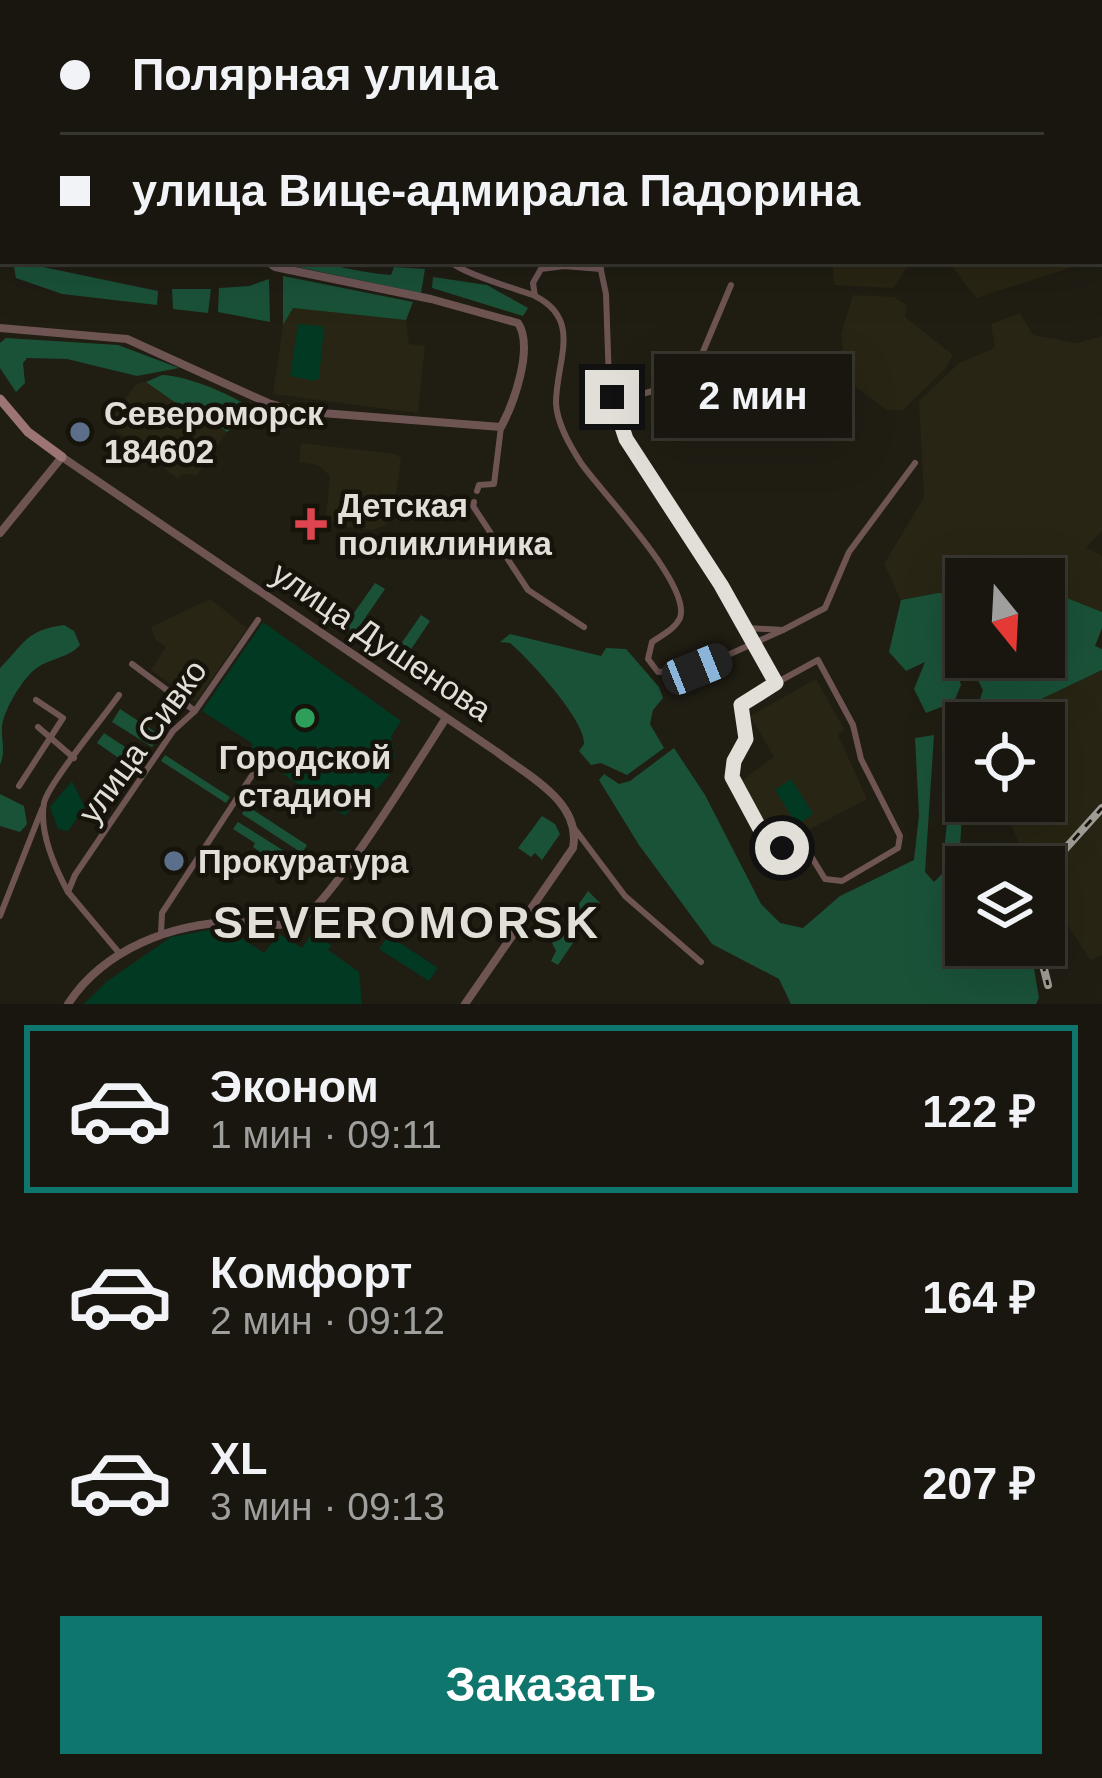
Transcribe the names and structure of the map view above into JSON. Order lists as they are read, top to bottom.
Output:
{
  "streets": {
    "main road": ["улица Душенова"],
    "street": ["улица Сивко"]
  },
  "districts": ["SEVEROMORSK"],
  "places": {
    "other": ["Североморск 184602", "Городской стадион", "Прокуратура"],
    "health": ["Детская поликлиника"]
  },
  "north": "bottom",
  "page": {
    "banner": ["Полярная улица", "улица Вице-адмирала Падорина"],
    "bubble": "2 мин",
    "list": [
      {
        "name": "Эконом",
        "note": "1 мин · 09:11",
        "value": "122 ₽"
      },
      {
        "name": "Комфорт",
        "note": "2 мин · 09:12",
        "value": "164 ₽"
      },
      {
        "name": "XL",
        "note": "3 мин · 09:13",
        "value": "207 ₽"
      }
    ],
    "buttons": "Заказать"
  }
}
